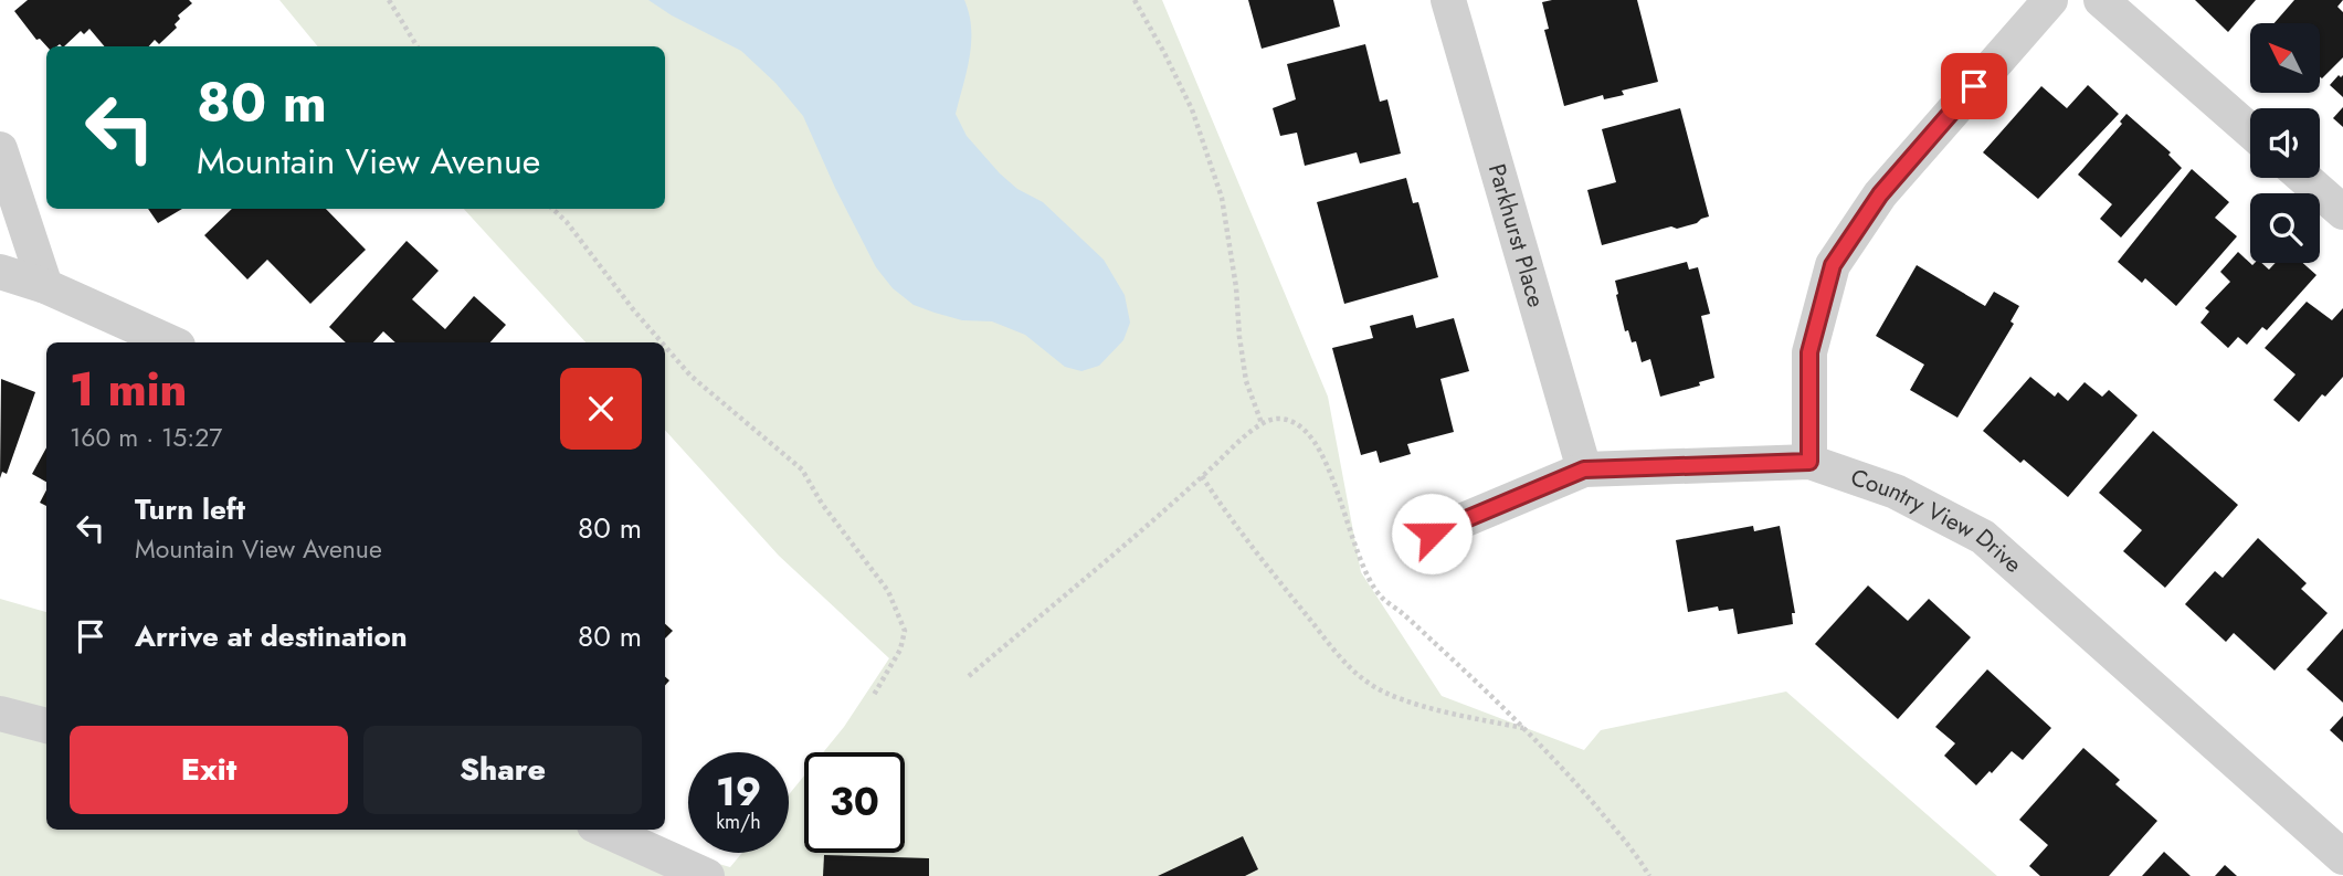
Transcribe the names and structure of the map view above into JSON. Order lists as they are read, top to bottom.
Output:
{
  "streets": {
    "street": ["Parkhurst Place", "Country View Drive"]
  },
  "crossings": [
    ["Parkhurst Place", "Country View Drive"]
  ],
  "north": "top left",
  "page": {
    "turn": ["80 m", "Mountain View Avenue"],
    "heading": ["1 min", "160 m · 15:27"],
    "list": [
      {
        "name": "Turn left",
        "note": "Mountain View Avenue",
        "value": "80 m"
      },
      {
        "name": "Arrive at destination",
        "value": "80 m"
      }
    ],
    "buttons": ["Exit", "Share"],
    "speed": "19 km/h",
    "limit": "30"
  }
}
